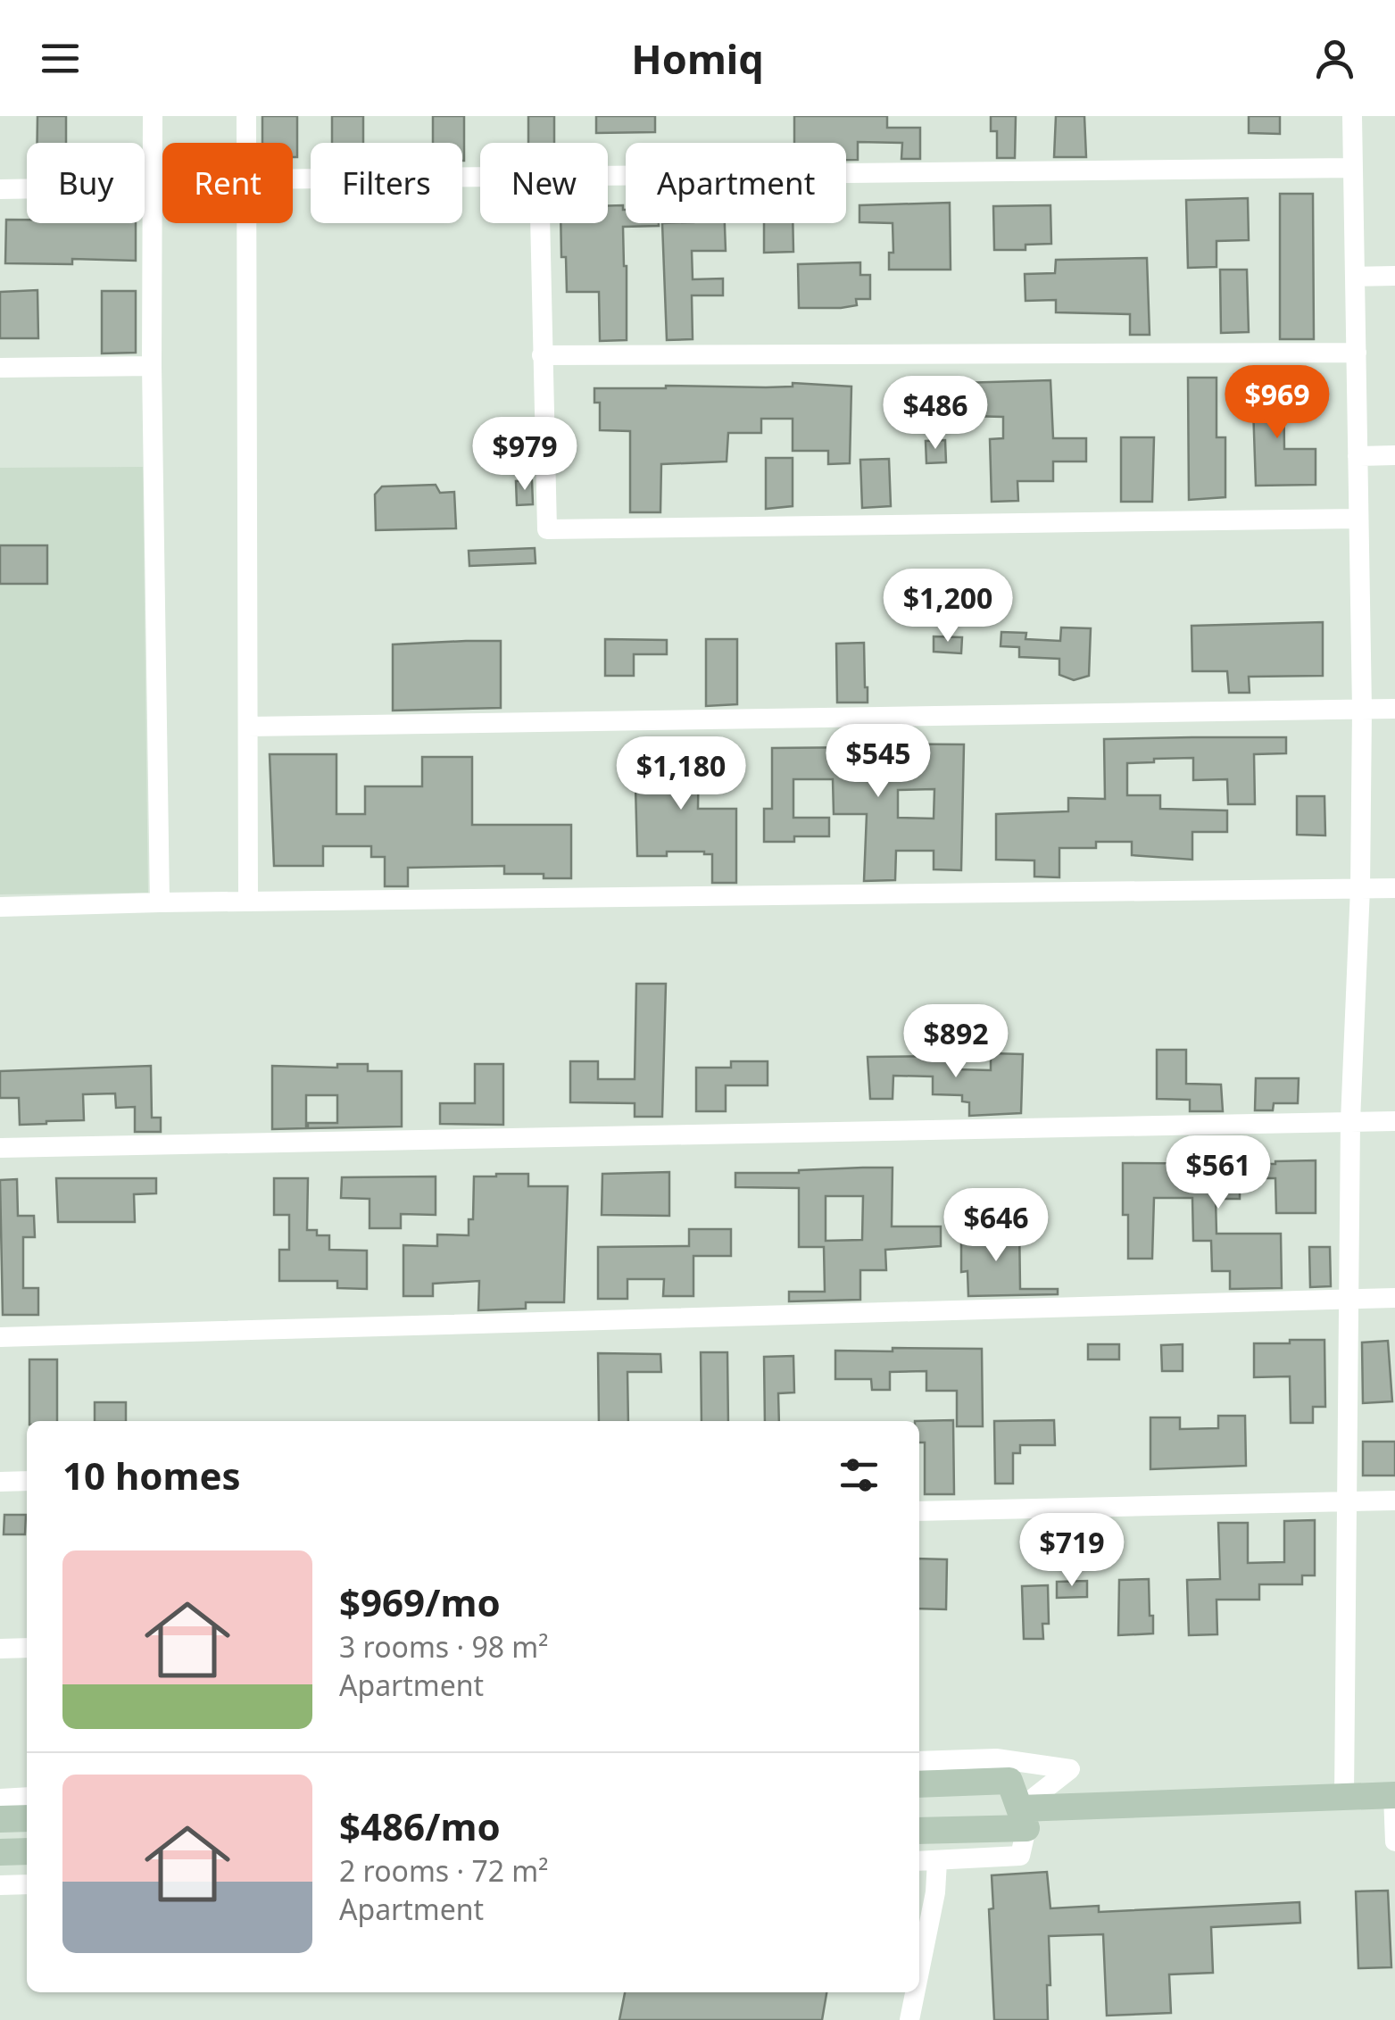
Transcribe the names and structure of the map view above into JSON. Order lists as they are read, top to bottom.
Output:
{
  "page": {
    "header": "Homiq",
    "chip": [
      "Buy",
      "Rent",
      "Filters",
      "New",
      "Apartment"
    ],
    "price": [
      "$969",
      "$486",
      "$979",
      "$1,200",
      "$545",
      "$1,180",
      "$892",
      "$561",
      "$646",
      "$719"
    ],
    "heading": "10 homes",
    "list": [
      {
        "name": "$969/mo",
        "note": "3 rooms · 98 m² · Apartment"
      },
      {
        "name": "$486/mo",
        "note": "2 rooms · 72 m² · Apartment"
      }
    ]
  }
}
